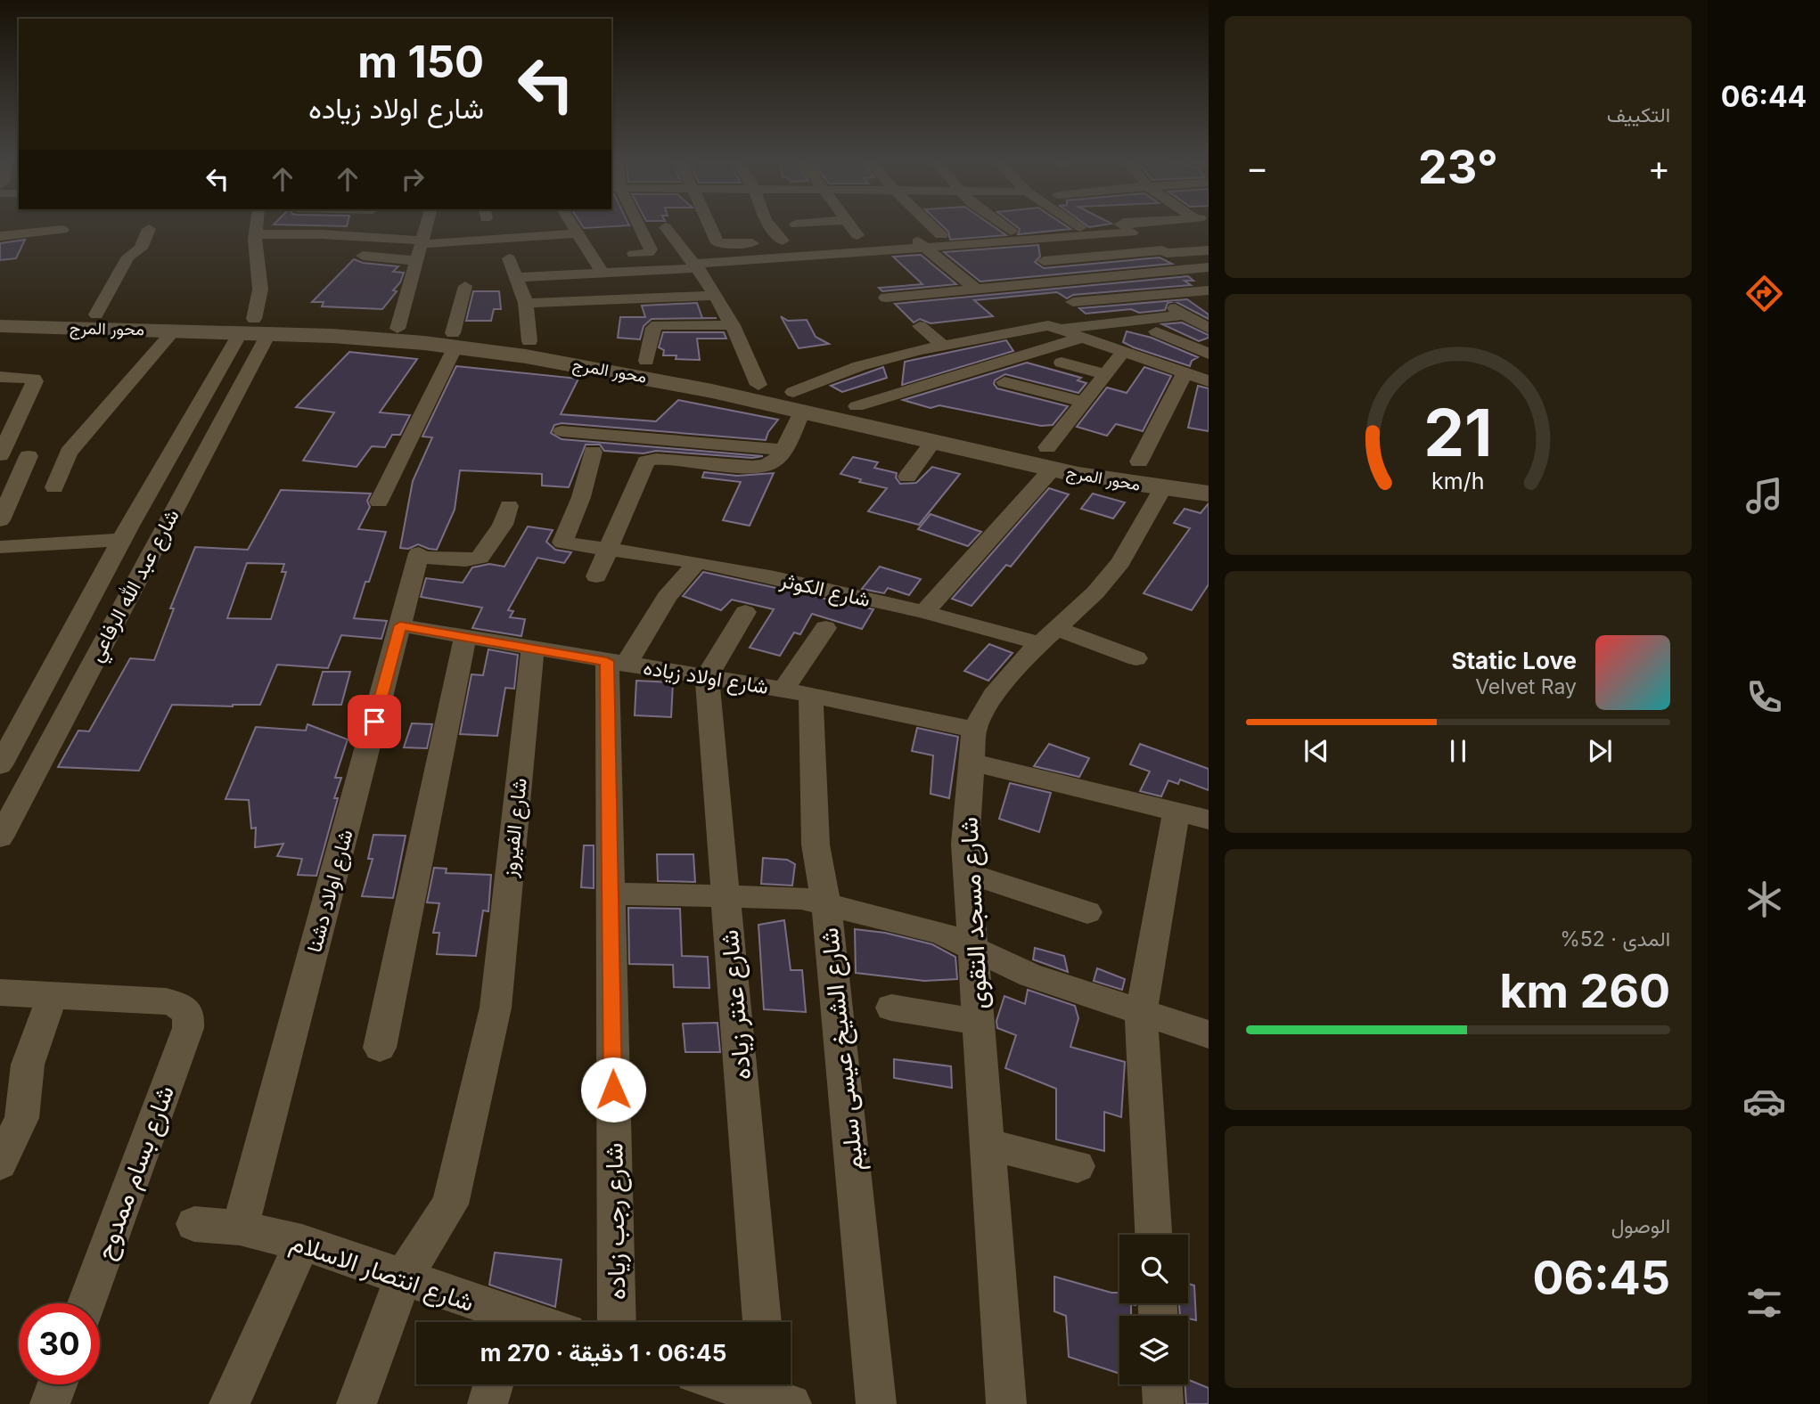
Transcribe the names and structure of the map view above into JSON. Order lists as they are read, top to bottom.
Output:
{
  "streets": {
    "main road": ["محور المرج"],
    "street": [
      "شارع عبد الله الرفاعي",
      "شارع الكوثر",
      "شارع اولاد زياده",
      "شارع الفيروز",
      "شارع اولاد دشنا",
      "شارع مسجد التقوى",
      "شارع عنتر زياده",
      "شارع الشيخ عيسى سليم",
      "شارع بسام ممدوح",
      "شارع رجب زياده",
      "شارع انتصار الاسلام"
    ]
  },
  "crossings": [
    ["محور المرج", "شارع عبد الله الرفاعي"],
    ["محور المرج", "شارع مسجد التقوى"],
    ["شارع الكوثر", "شارع مسجد التقوى"],
    ["شارع اولاد زياده", "شارع الفيروز"],
    ["شارع اولاد زياده", "شارع اولاد دشنا"],
    ["شارع اولاد زياده", "شارع مسجد التقوى"],
    ["شارع اولاد زياده", "شارع عنتر زياده"],
    ["شارع اولاد زياده", "شارع الشيخ عيسى سليم"],
    ["شارع اولاد زياده", "شارع رجب زياده"],
    ["شارع الفيروز", "شارع انتصار الاسلام"],
    ["شارع اولاد دشنا", "شارع انتصار الاسلام"]
  ],
  "page": {
    "tabs": "06:44",
    "tile": [
      "التكييف",
      ["المدى · 52%", "260 km"],
      ["الوصول", "06:45"]
    ],
    "turn": ["150 m", "شارع اولاد زياده"],
    "heat": ["−", "23°", "+"],
    "song": ["Static Love", "Velvet Ray"],
    "limit": "30",
    "trip": "06:45 · 1 دقيقة · 270 m",
    "gauge": ["21", "km/h"]
  }
}
